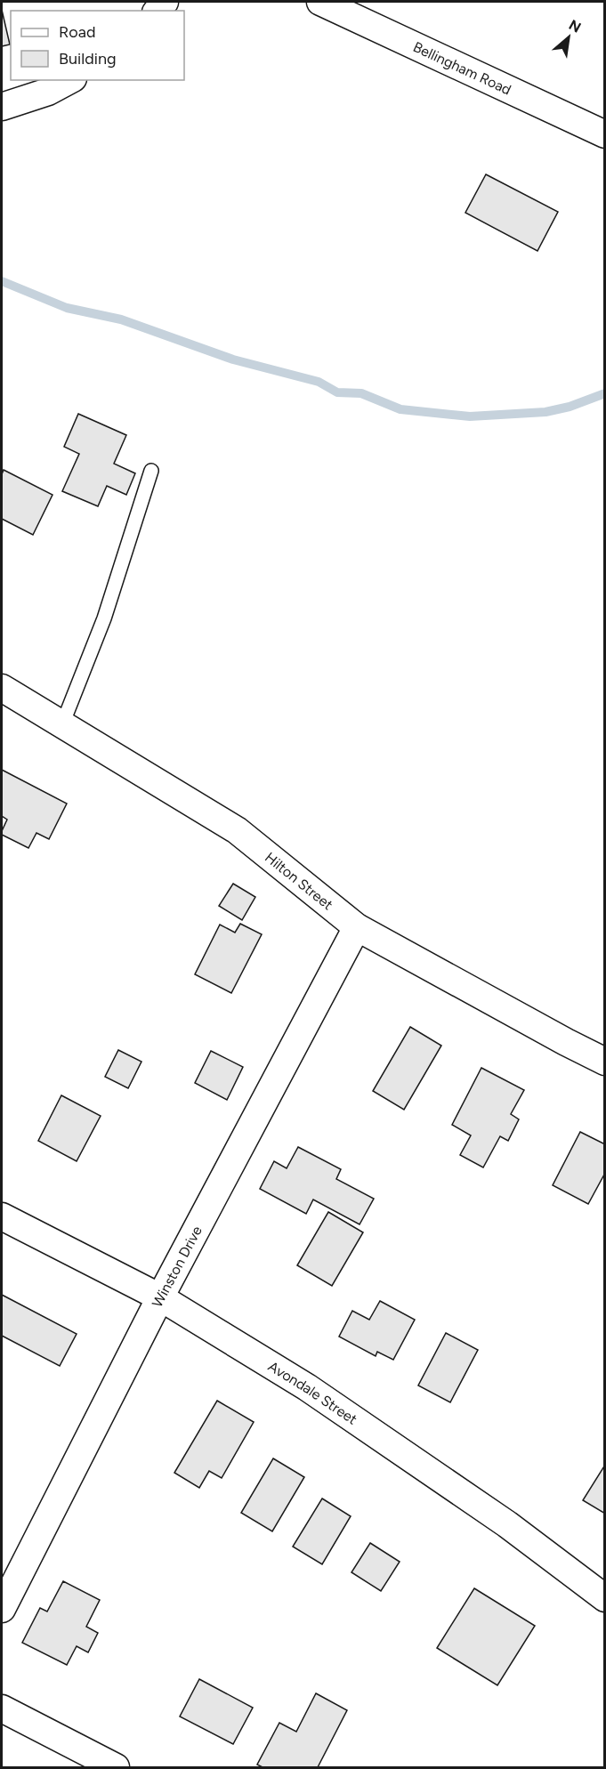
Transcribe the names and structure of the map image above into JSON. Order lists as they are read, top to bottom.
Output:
{
  "streets": {
    "street": [
      "Bellingham Road",
      "Hilton Street",
      "Winston Drive",
      "Avondale Street"
    ]
  },
  "crossings": [
    ["Hilton Street", "Winston Drive"],
    ["Winston Drive", "Avondale Street"]
  ],
  "legend": ["Road", "Building"],
  "north": "top right"
}
